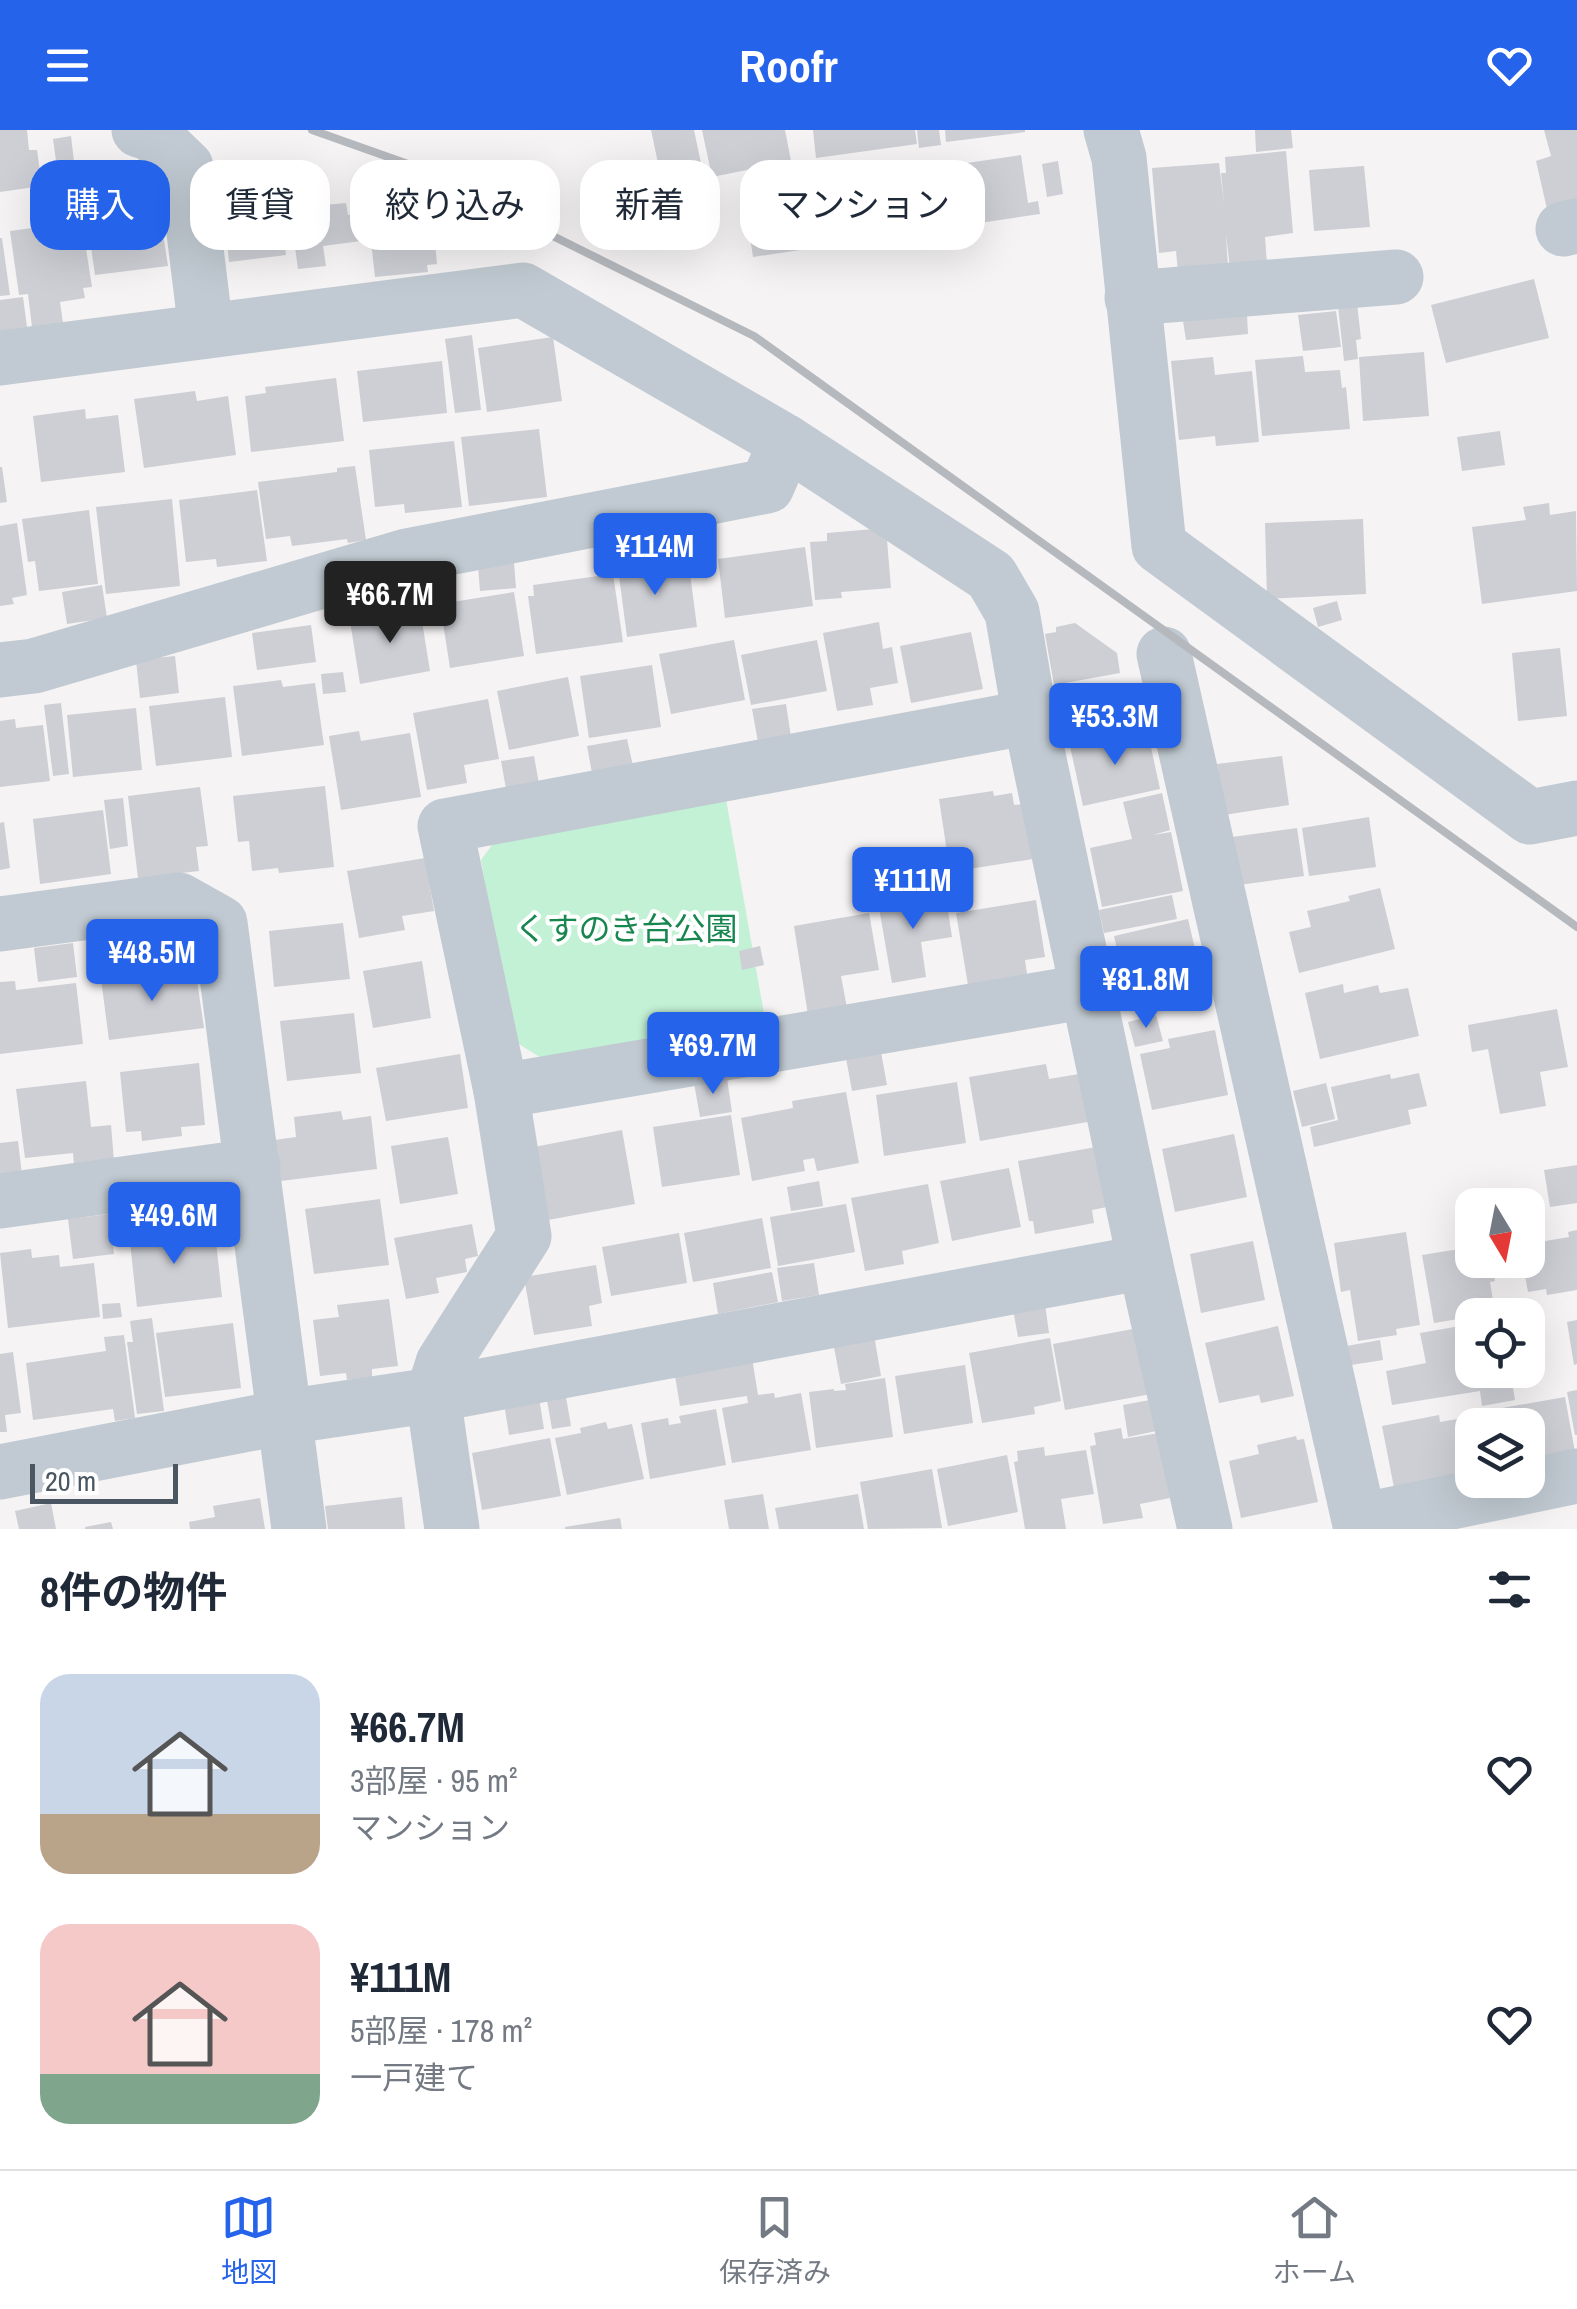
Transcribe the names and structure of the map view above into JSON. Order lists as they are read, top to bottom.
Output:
{
  "parks": ["くすのき台公園"],
  "scale_bar": "20 m",
  "north": "bottom",
  "page": {
    "header": "Roofr",
    "chip": [
      "購入",
      "賃貸",
      "絞り込み",
      "新着",
      "マンション"
    ],
    "price": [
      "¥114M",
      "¥66.7M",
      "¥53.3M",
      "¥111M",
      "¥48.5M",
      "¥81.8M",
      "¥69.7M",
      "¥49.6M"
    ],
    "scale": "20 m",
    "heading": "8件の物件",
    "list": [
      {
        "name": "¥66.7M",
        "note": "3部屋 · 95 m² · マンション"
      },
      {
        "name": "¥111M",
        "note": "5部屋 · 178 m² · 一戸建て"
      }
    ],
    "tabs": ["地図", "保存済み", "ホーム"]
  }
}
